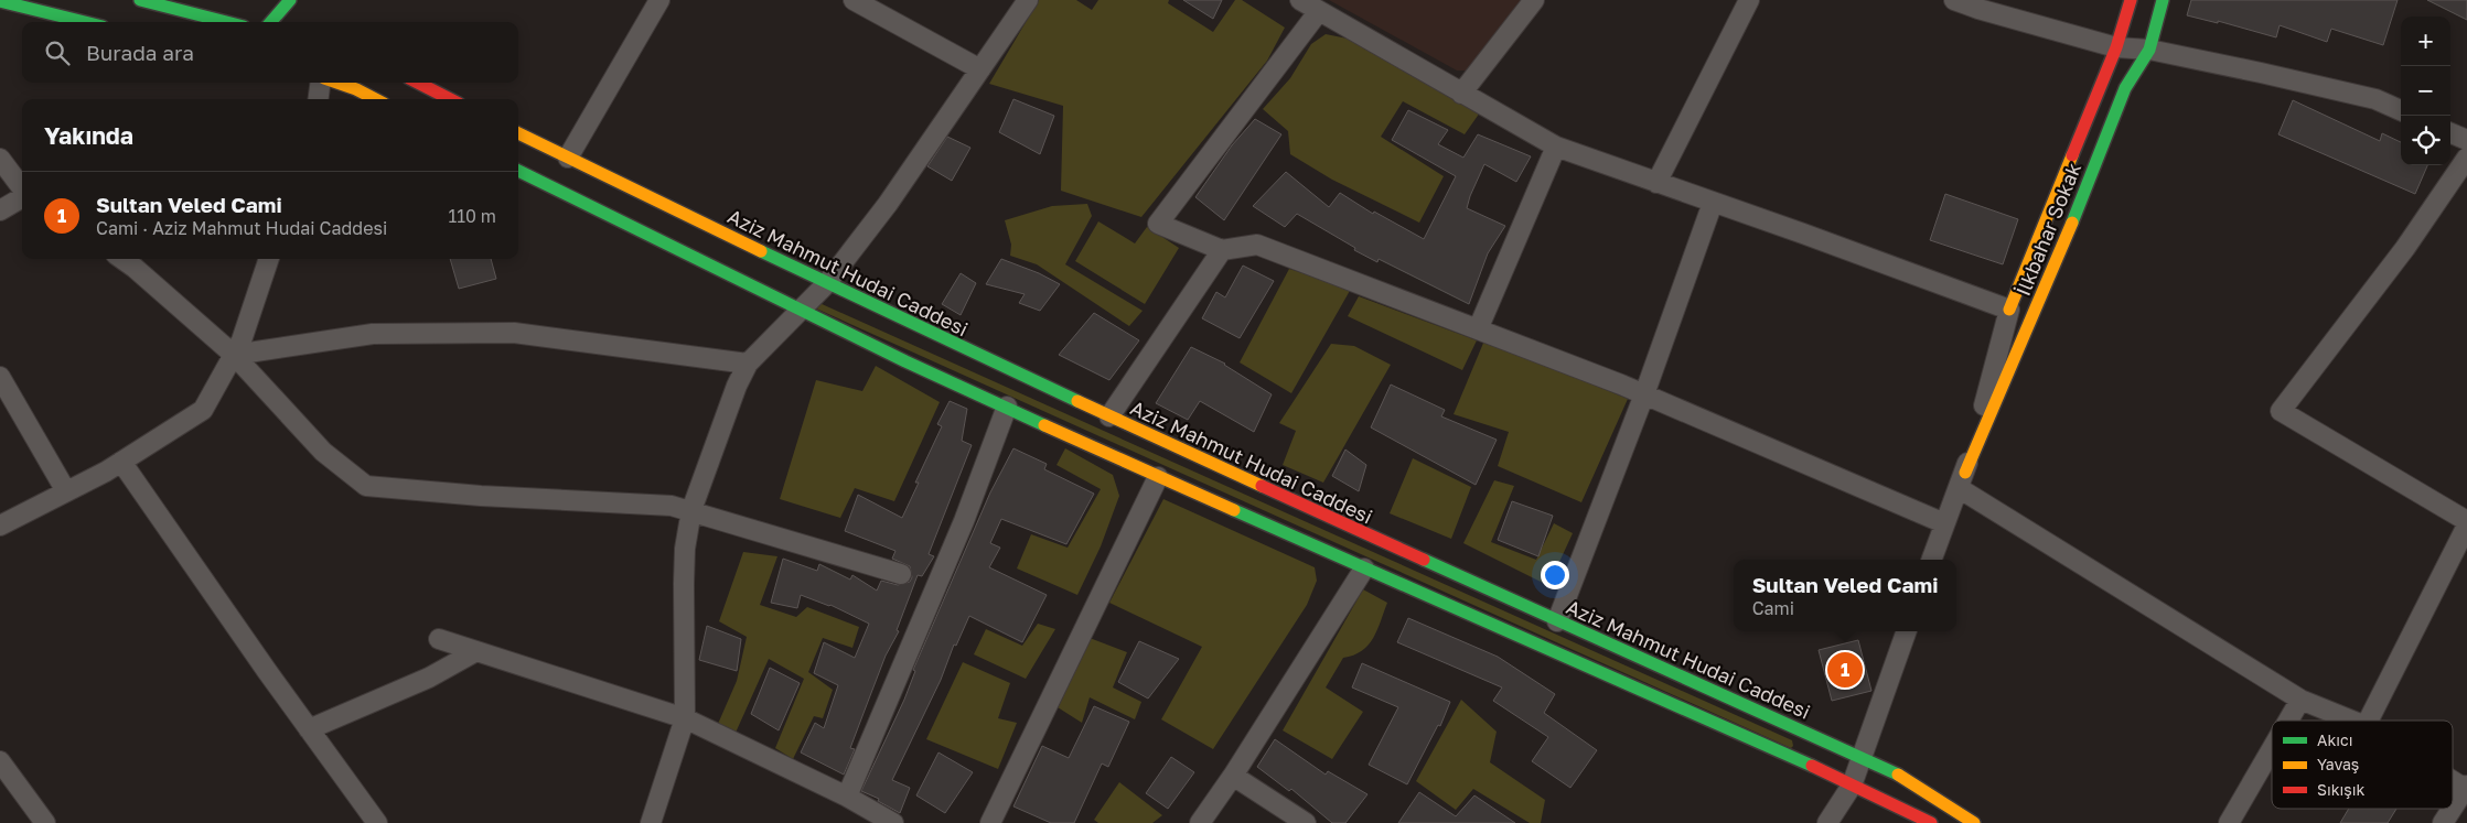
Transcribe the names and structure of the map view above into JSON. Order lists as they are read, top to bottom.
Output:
{
  "streets": {
    "street": ["İlkbahar Sokak", "Aziz Mahmut Hudai Caddesi"]
  },
  "legend": ["Akıcı", "Yavaş", "Sıkışık"],
  "page": {
    "map_buttons": ["+", "−"],
    "search": "Burada ara",
    "heading": "Yakında",
    "list": [
      {
        "mark": "1",
        "name": "Sultan Veled Cami",
        "note": "Cami · Aziz Mahmut Hudai Caddesi",
        "value": "110 m"
      }
    ],
    "popup": ["Sultan Veled Cami", "Cami"],
    "pins": "1"
  }
}
